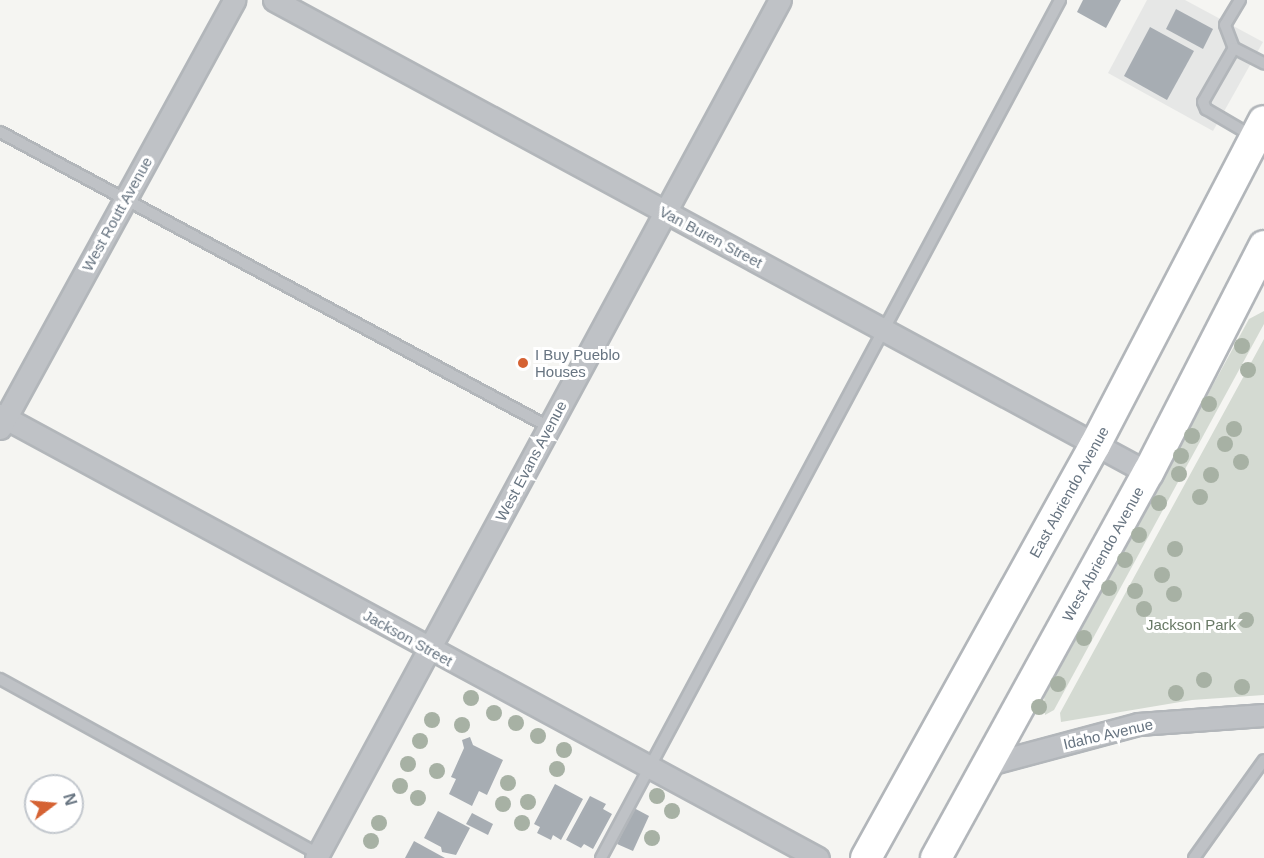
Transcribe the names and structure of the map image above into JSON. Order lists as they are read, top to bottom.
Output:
{
  "streets": {
    "main road": ["East Abriendo Avenue", "West Abriendo Avenue"],
    "street": [
      "West Routt Avenue",
      "Van Buren Street",
      "West Evans Avenue",
      "Jackson Street",
      "Idaho Avenue"
    ]
  },
  "crossings": [
    ["West Routt Avenue", "Jackson Street"],
    ["Van Buren Street", "West Evans Avenue"],
    ["Van Buren Street", "East Abriendo Avenue"],
    ["Van Buren Street", "West Abriendo Avenue"],
    ["West Evans Avenue", "Jackson Street"],
    ["West Abriendo Avenue", "Idaho Avenue"]
  ],
  "parks": ["Jackson Park"],
  "places": ["I Buy Pueblo Houses"],
  "north": "right"
}
